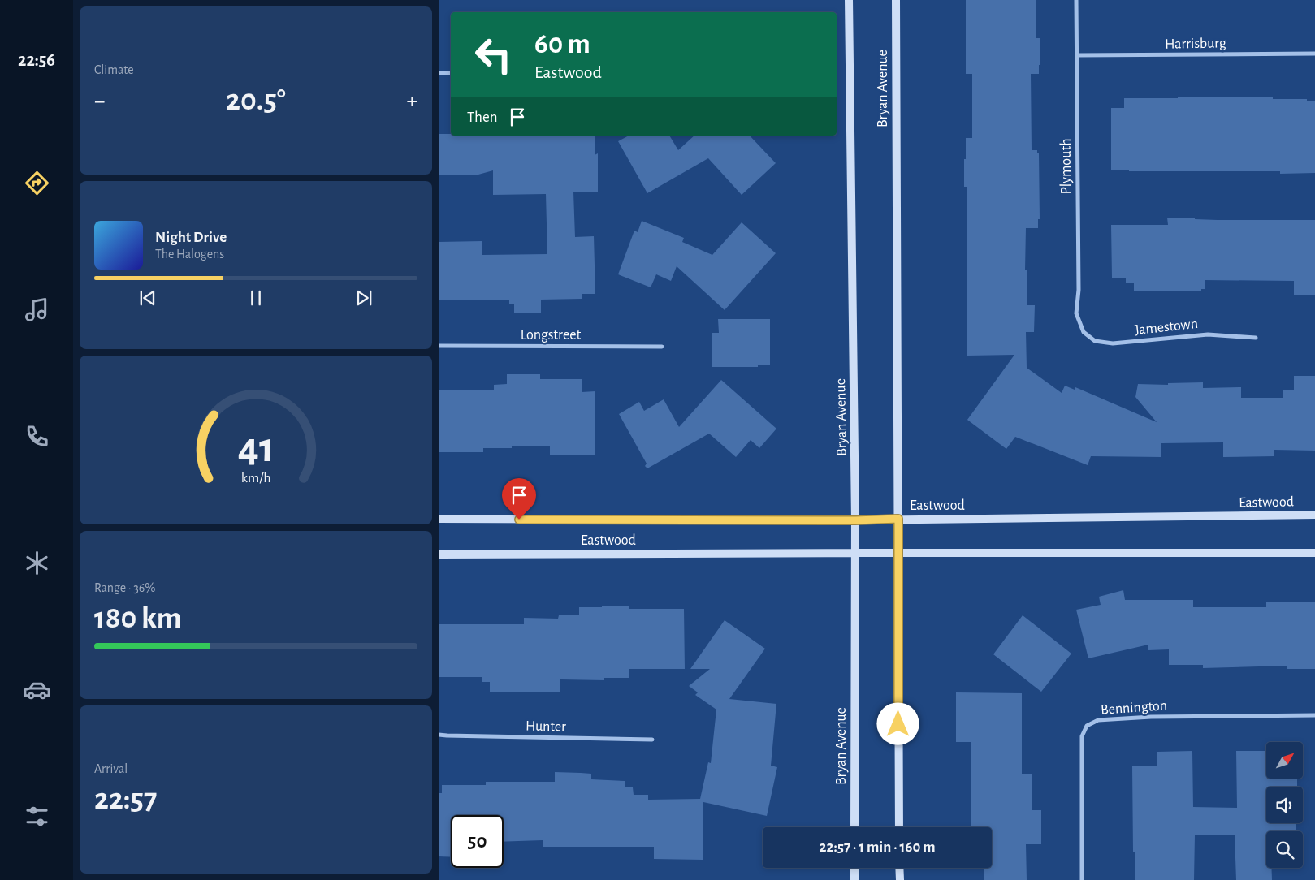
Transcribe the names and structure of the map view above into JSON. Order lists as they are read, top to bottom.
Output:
{
  "streets": {
    "street": [
      "Harrisburg",
      "Bryan Avenue",
      "Plymouth",
      "Jamestown",
      "Longstreet",
      "Eastwood",
      "Bennington",
      "Hunter"
    ]
  },
  "crossings": [
    ["Harrisburg", "Plymouth"],
    ["Bryan Avenue", "Eastwood"],
    ["Plymouth", "Jamestown"]
  ],
  "north": "top right",
  "page": {
    "tabs": "22:56",
    "tile": [
      "Climate",
      ["Range · 36%", "180 km"],
      ["Arrival", "22:57"]
    ],
    "turn": ["60 m", "Eastwood"],
    "heat": ["−", "20.5°", "+"],
    "then": "Then",
    "song": ["Night Drive", "The Halogens"],
    "limit": "50",
    "trip": "22:57 · 1 min · 160 m",
    "gauge": ["41", "km/h"]
  }
}
